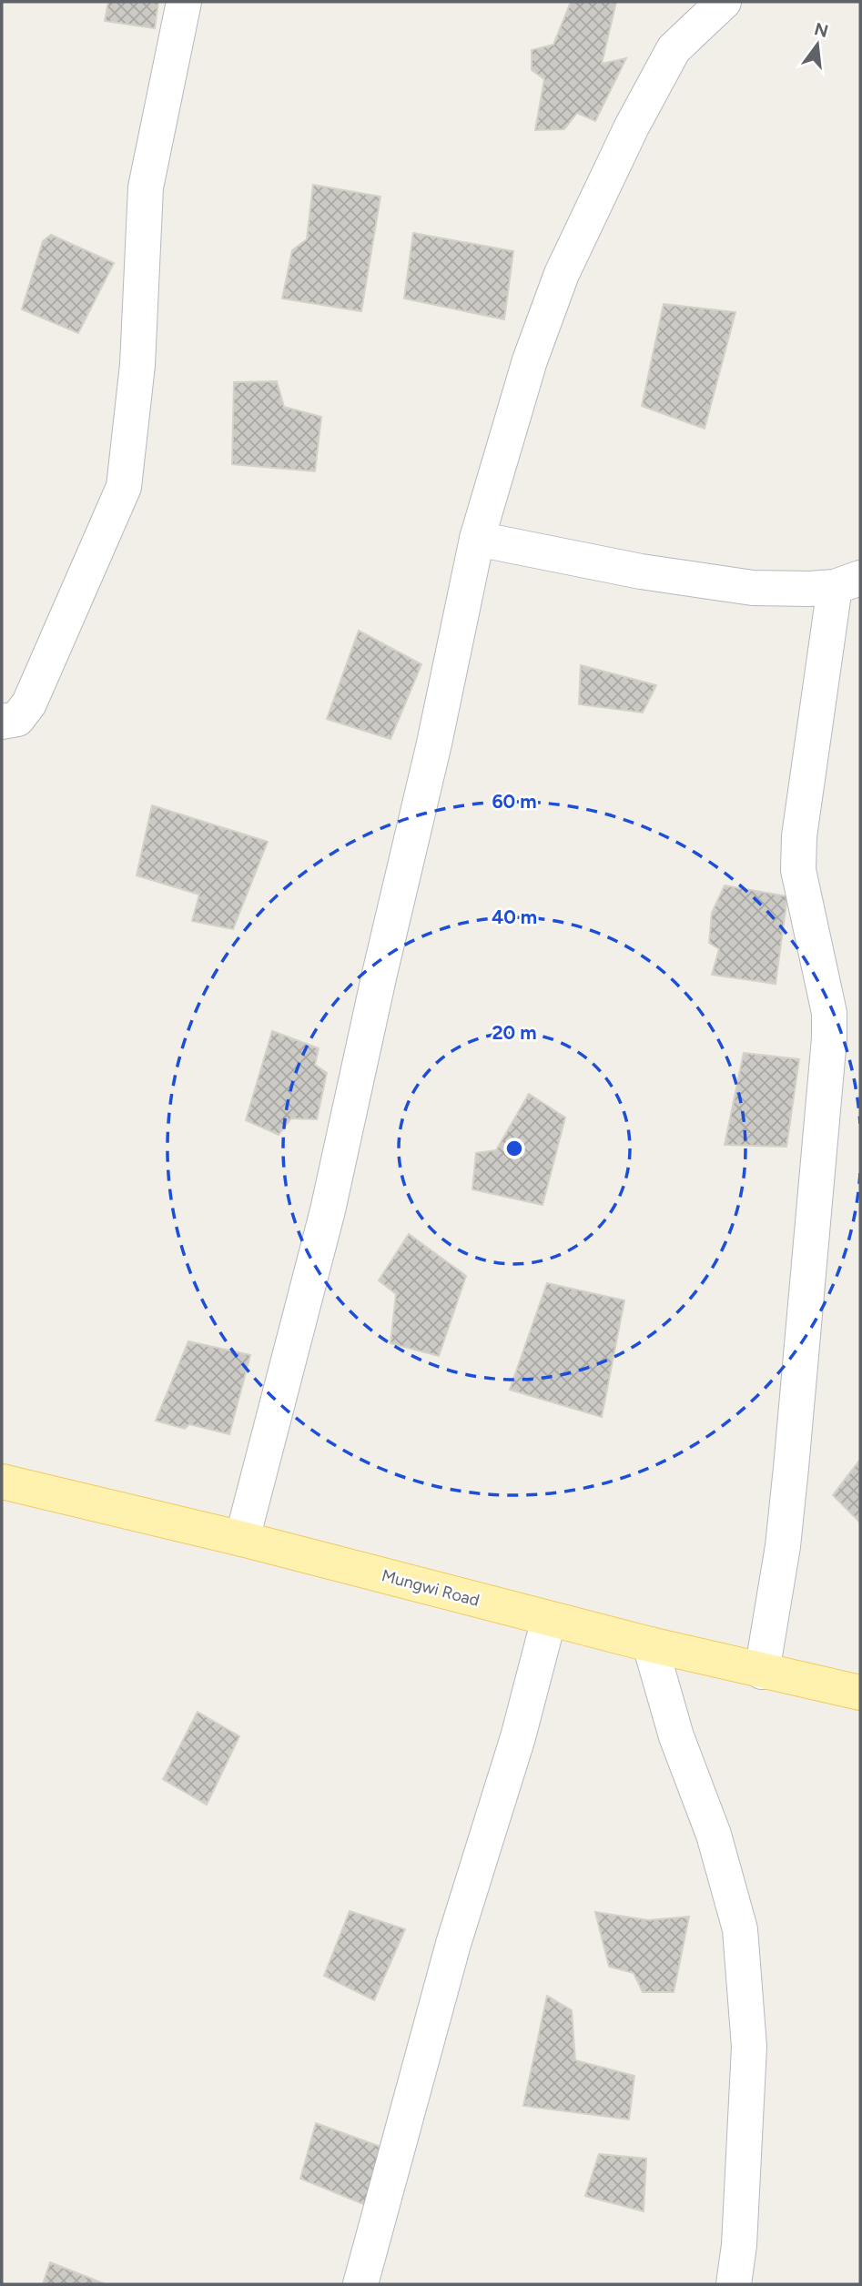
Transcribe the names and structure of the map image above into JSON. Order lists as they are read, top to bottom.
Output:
{
  "streets": {
    "main road": ["Mungwi Road"]
  },
  "north": "top",
  "rings": ["60 m", "40 m", "20 m"]
}
